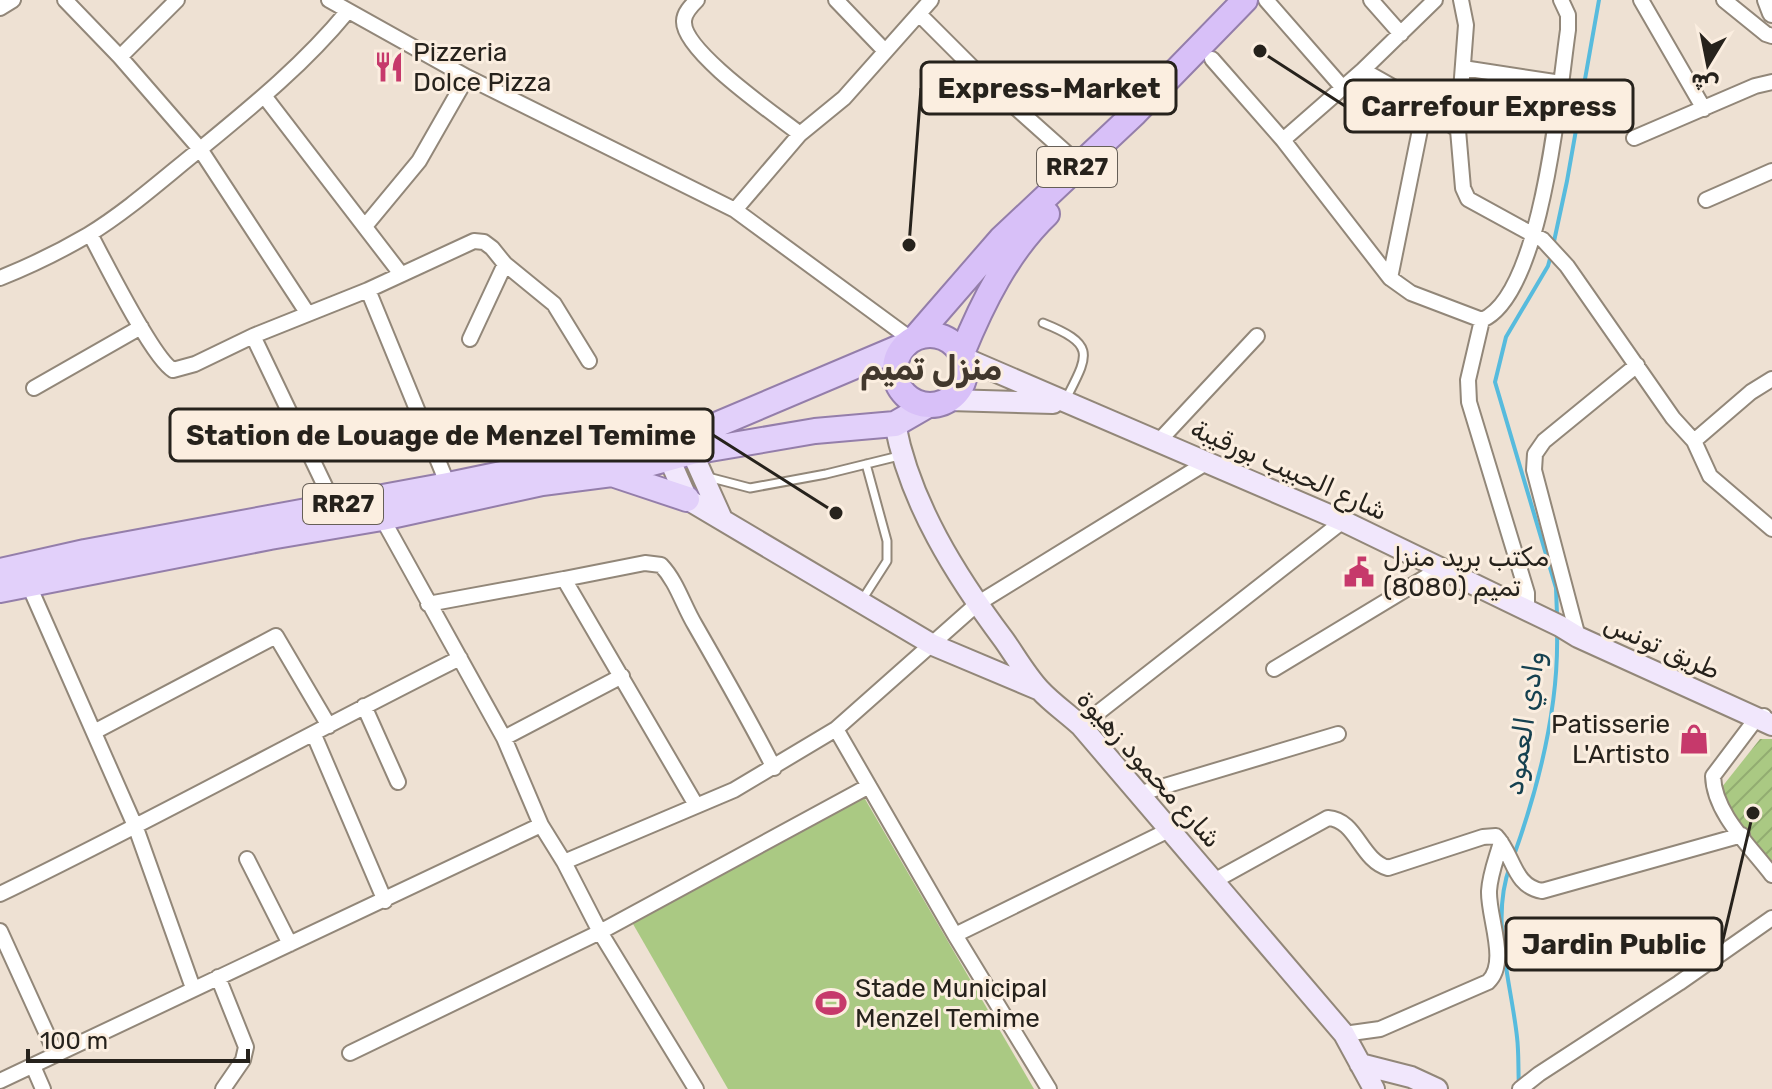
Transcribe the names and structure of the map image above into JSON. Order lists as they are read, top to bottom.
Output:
{
  "streets": {
    "highway": ["RR27"],
    "main road": ["شارع الحبيب بورقيبة", "طريق تونس", "شارع محمود زهيوة"]
  },
  "crossings": [
    ["RR27", "شارع الحبيب بورقيبة"],
    ["RR27", "شارع محمود زهيوة"],
    ["شارع الحبيب بورقيبة", "طريق تونس"]
  ],
  "districts": ["منزل تميم"],
  "water": ["وادي العمود"],
  "places": {
    "other": [
      "Carrefour Express",
      "Express-Market",
      "Station de Louage de Menzel Temime",
      "Jardin Public"
    ],
    "restaurant": ["Pizzeria Dolce Pizza"],
    "public building": ["مكتب بريد منزل تميم (8080)"],
    "shop": ["Patisserie L'Artisto"],
    "sports": ["Stade Municipal Menzel Temime"]
  },
  "scale_bar": "100 m",
  "north": "bottom"
}
